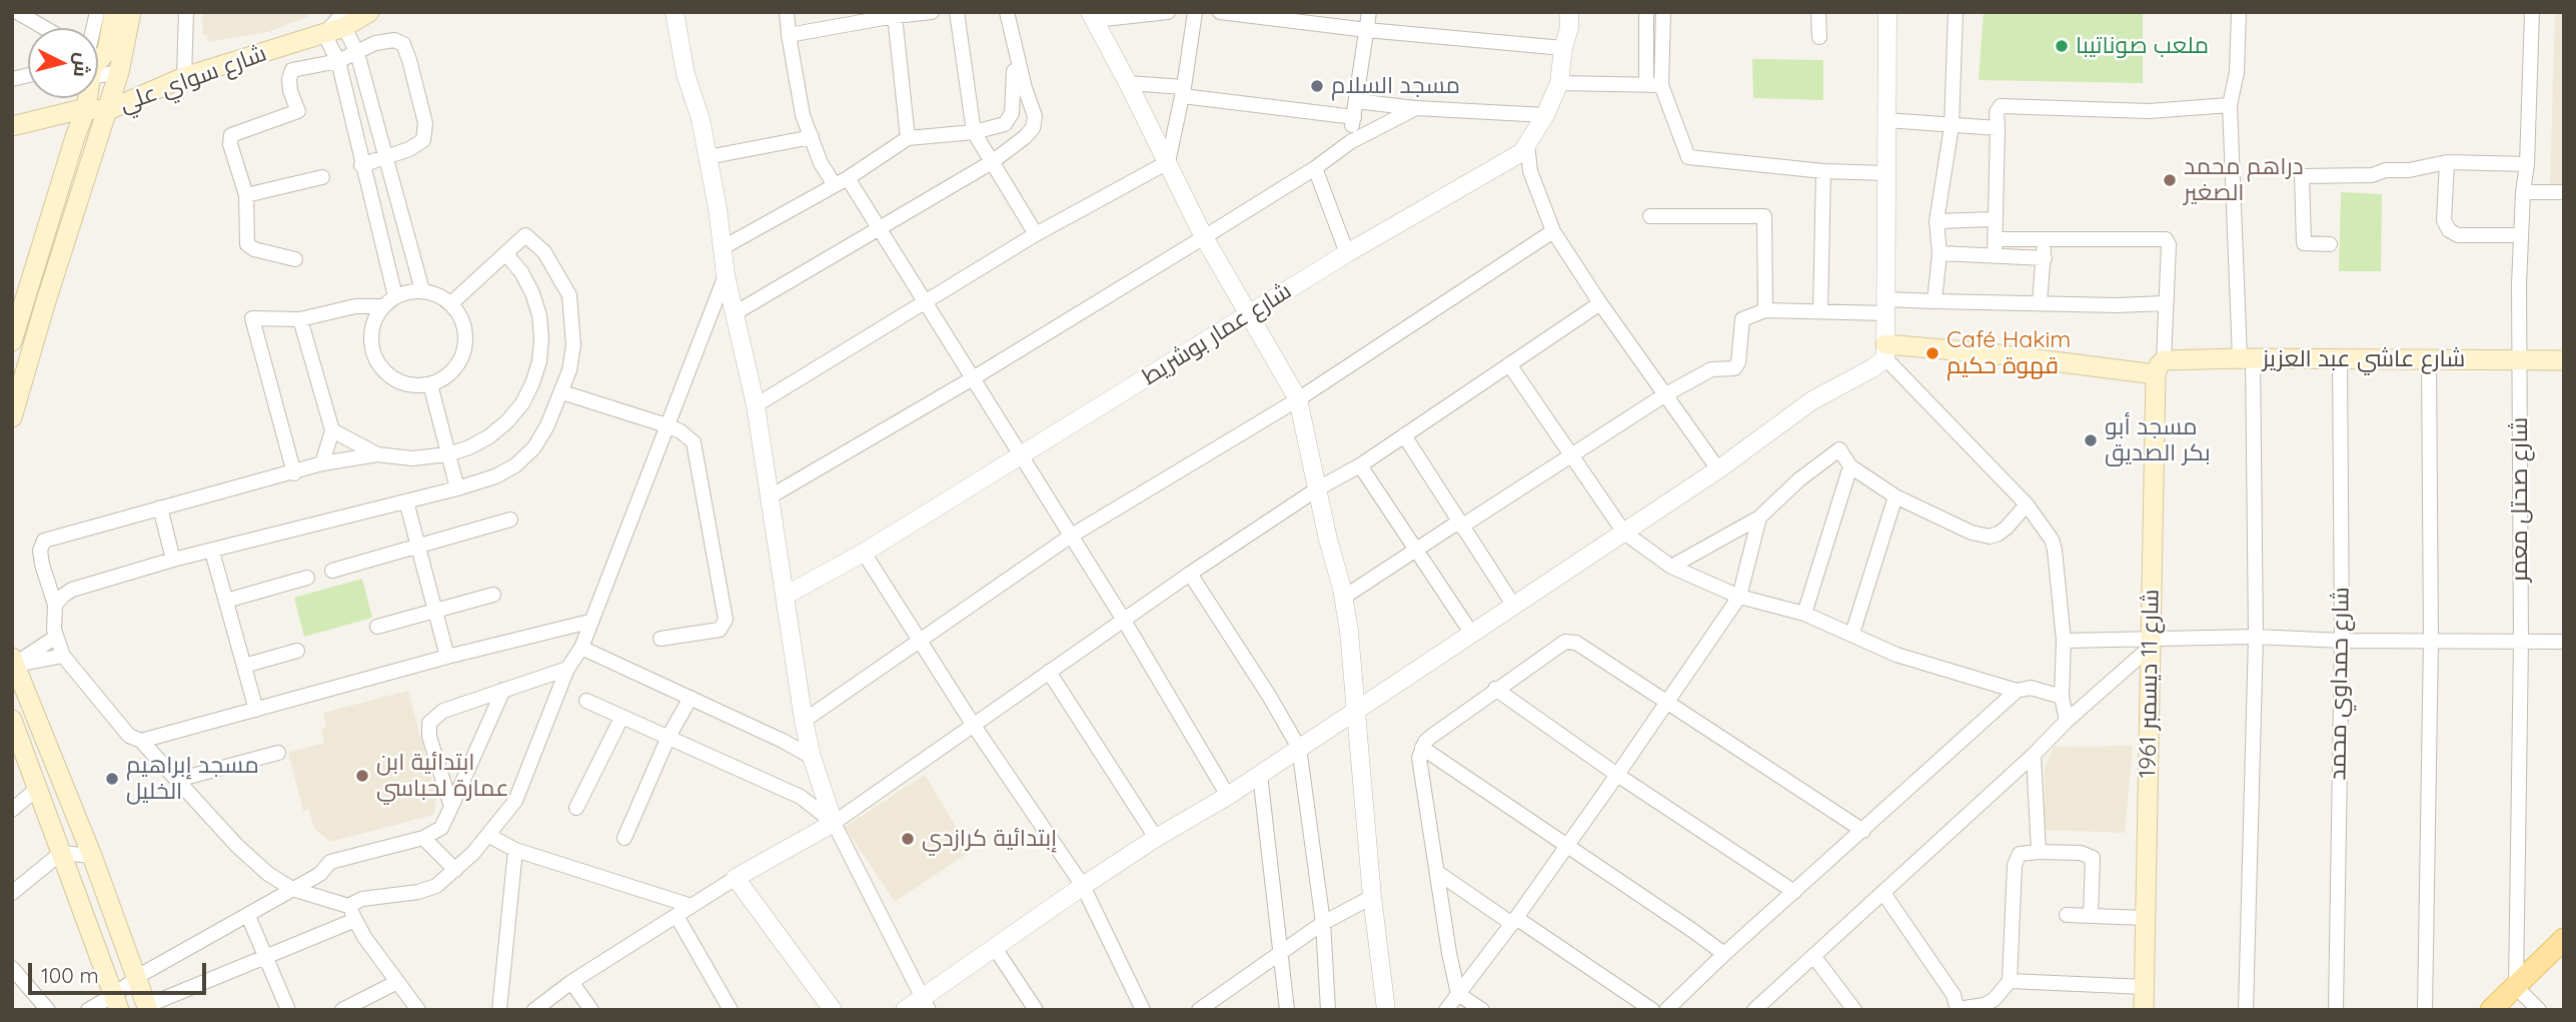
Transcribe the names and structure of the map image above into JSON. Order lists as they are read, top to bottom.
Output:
{
  "streets": {
    "main road": ["شارع سواي علي", "شارع عاشي عبد العزيز", "شارع 11 ديسمبر 1961"],
    "street": ["شارع عمار بوشريط", "شارع صحتل معمر", "شارع حمداوي محمد"]
  },
  "crossings": [
    ["شارع عاشي عبد العزيز", "شارع صحتل معمر"],
    ["شارع عاشي عبد العزيز", "شارع 11 ديسمبر 1961"],
    ["شارع عاشي عبد العزيز", "شارع حمداوي محمد"]
  ],
  "places": [
    "ملعب صوناتيبا",
    "مسجد السلام",
    "دراهم محمد الصغير",
    "Café Hakim قهوة حكيم",
    "مسجد أبو بكر الصديق",
    "ابتدائية ابن عمارة لحباسي",
    "مسجد إبراهيم الخليل",
    "إبتدائية كرازدي"
  ],
  "scale_bar": "100 m",
  "north": "right"
}
